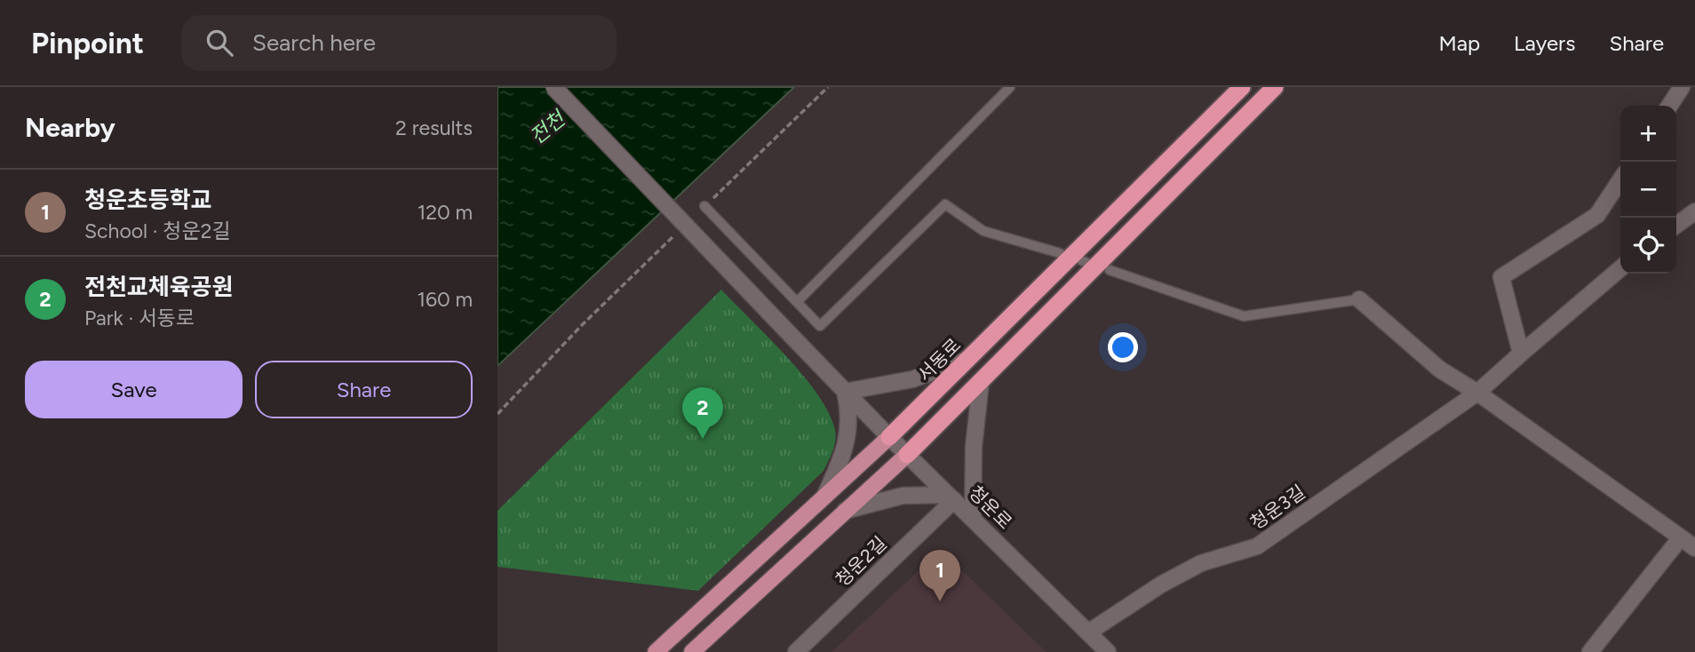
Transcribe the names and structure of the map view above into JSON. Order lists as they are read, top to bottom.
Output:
{
  "streets": {
    "highway": ["서동로"],
    "street": ["청운로", "청운3길", "청운2길"]
  },
  "crossings": [
    ["서동로", "청운로"],
    ["청운로", "청운3길"],
    ["청운로", "청운2길"]
  ],
  "water": ["전천"],
  "page": {
    "header": "Pinpoint",
    "search": "Search here",
    "nav": ["Map", "Layers", "Share"],
    "heading": ["Nearby", "2 results"],
    "map_buttons": ["+", "−"],
    "list": [
      {
        "mark": "1",
        "name": "청운초등학교",
        "note": "School · 청운2길",
        "value": "120 m"
      },
      {
        "mark": "2",
        "name": "전천교체육공원",
        "note": "Park · 서동로",
        "value": "160 m"
      }
    ],
    "buttons": ["Save", "Share"],
    "pins": ["2", "1"]
  }
}
